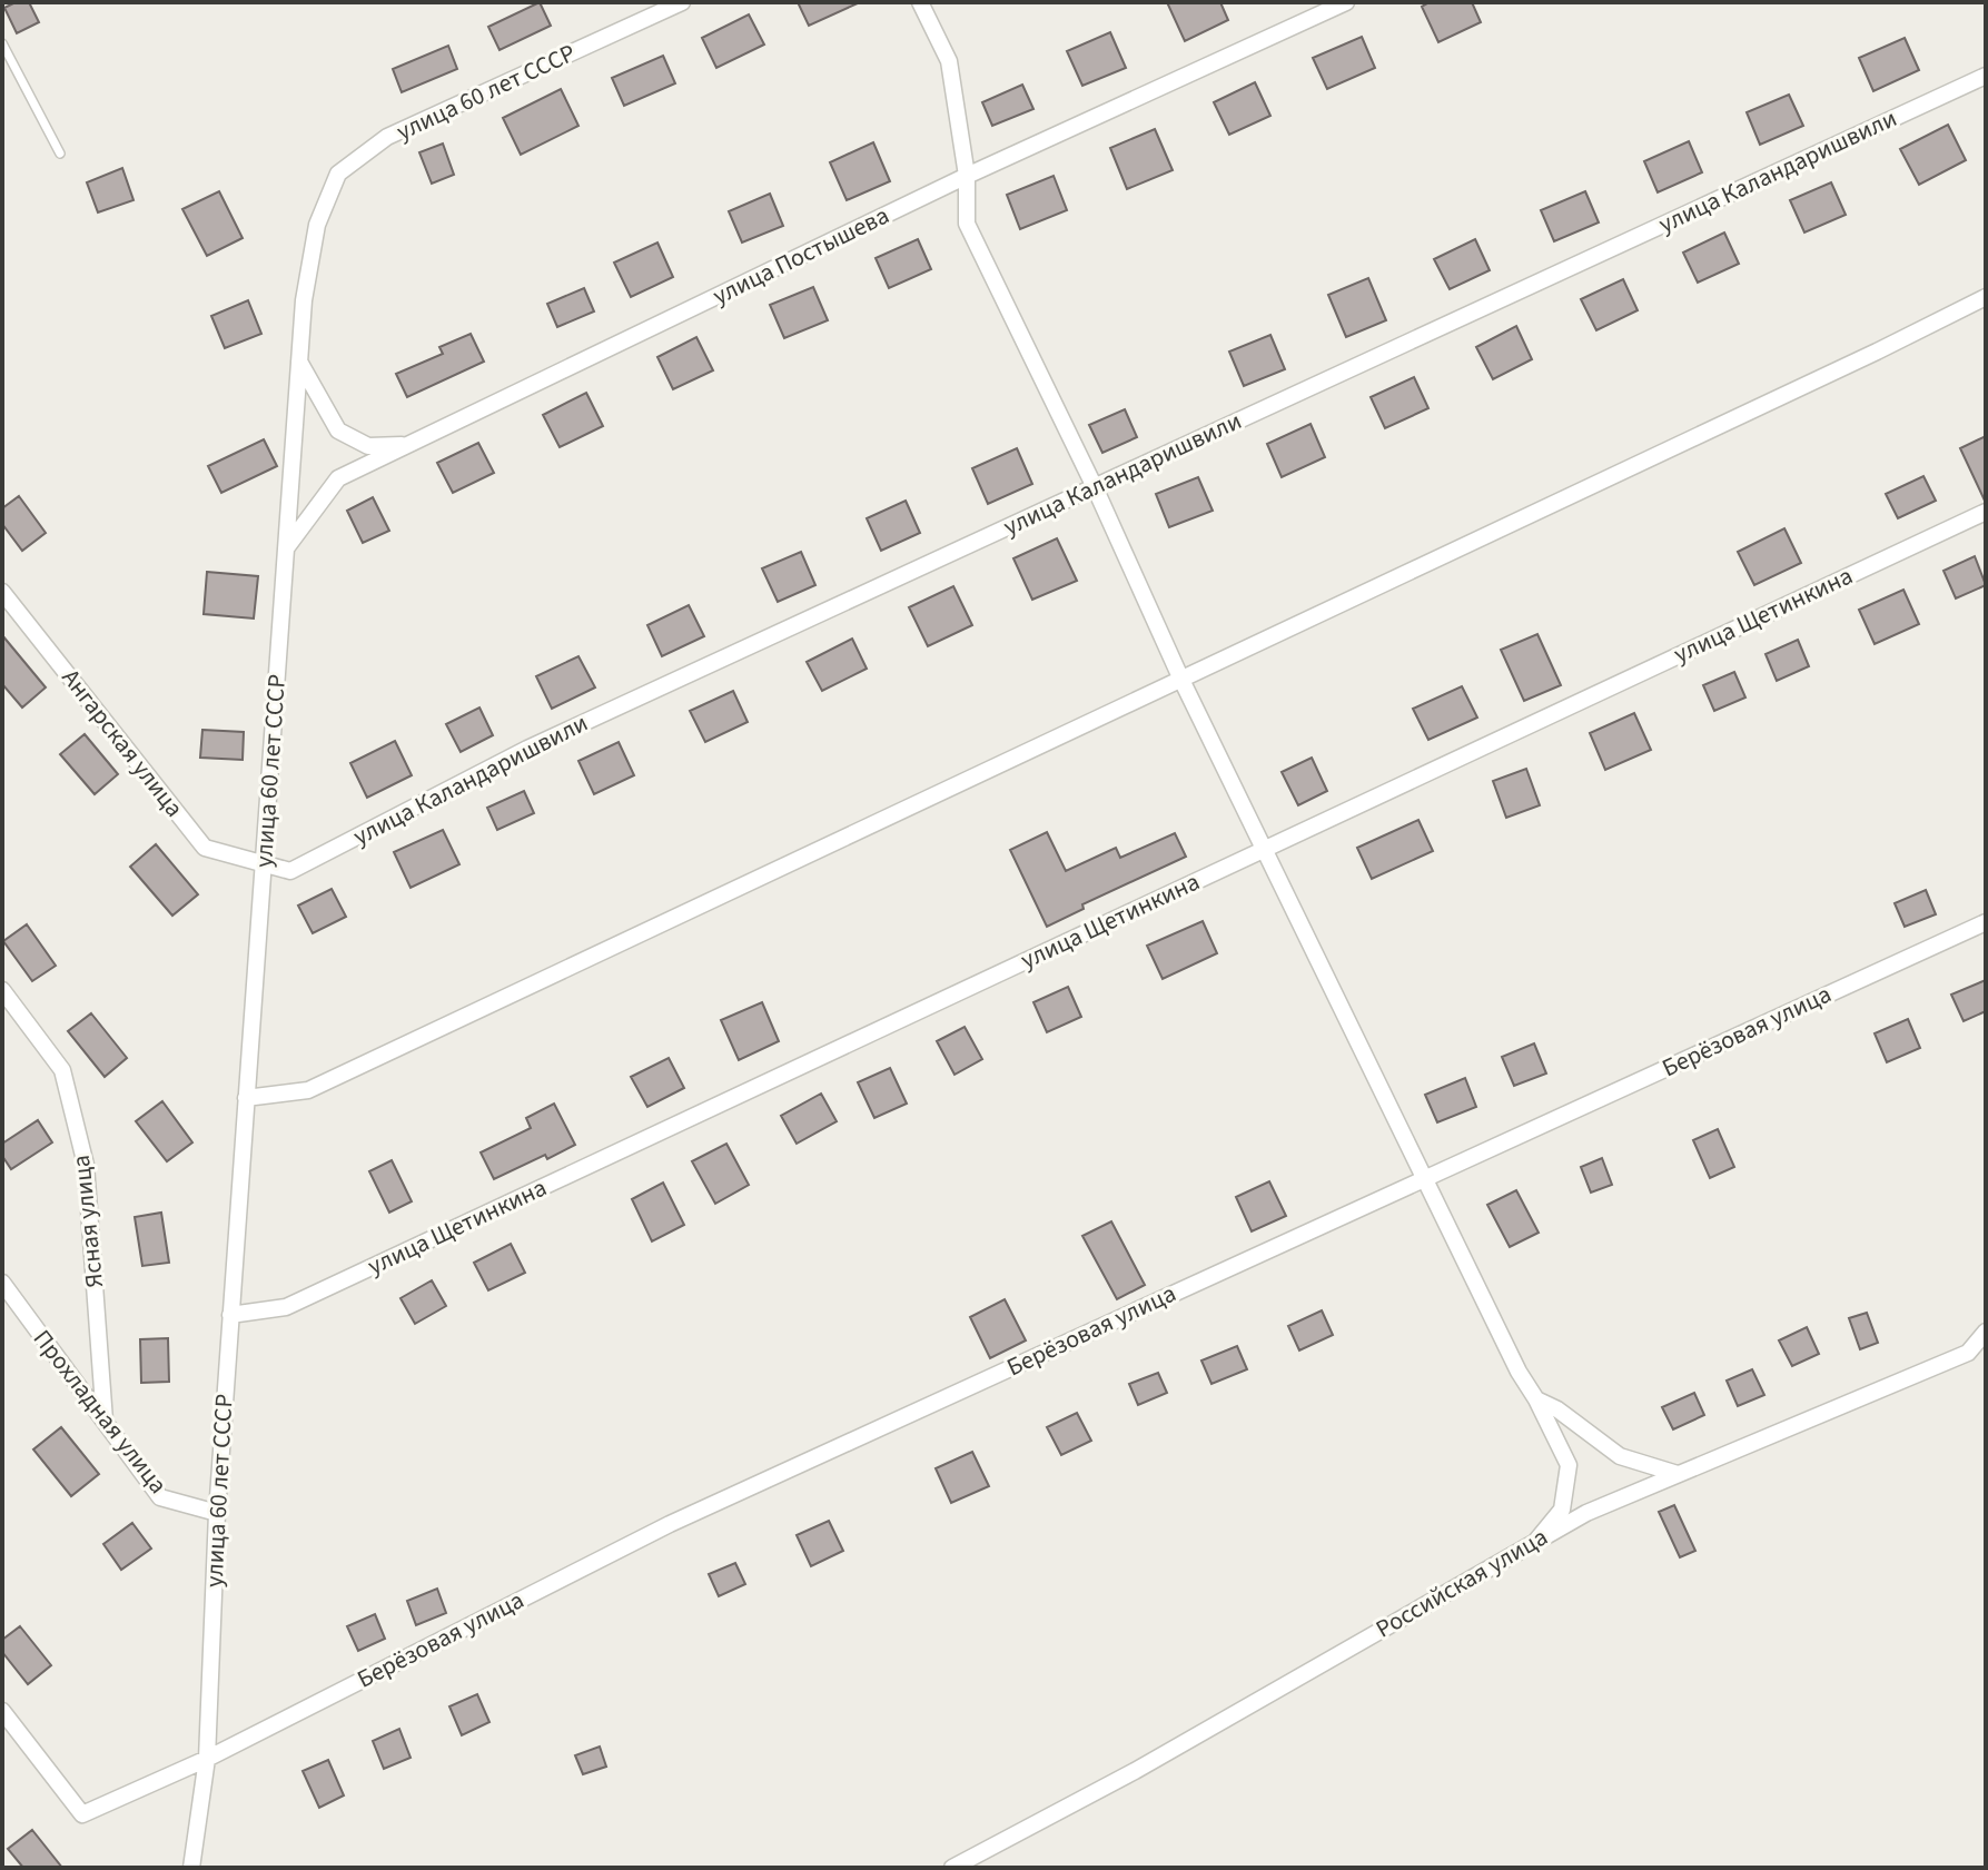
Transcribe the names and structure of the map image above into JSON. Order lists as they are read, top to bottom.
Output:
{
  "streets": {
    "street": [
      "улица 60 лет СССР",
      "улица Каландаришвили",
      "улица Постышева",
      "улица Щетинкина",
      "Ангарская улица",
      "Берёзовая улица",
      "Ясная улица",
      "Прохладная улица",
      "Российская улица"
    ]
  },
  "crossings": [
    ["улица 60 лет СССР", "улица Каландаришвили"],
    ["улица 60 лет СССР", "улица Постышева"],
    ["улица 60 лет СССР", "улица Щетинкина"],
    ["улица 60 лет СССР", "Ангарская улица"],
    ["улица 60 лет СССР", "Берёзовая улица"],
    ["улица 60 лет СССР", "Прохладная улица"],
    ["улица Каландаришвили", "Ангарская улица"],
    ["Ясная улица", "Прохладная улица"]
  ]
}
